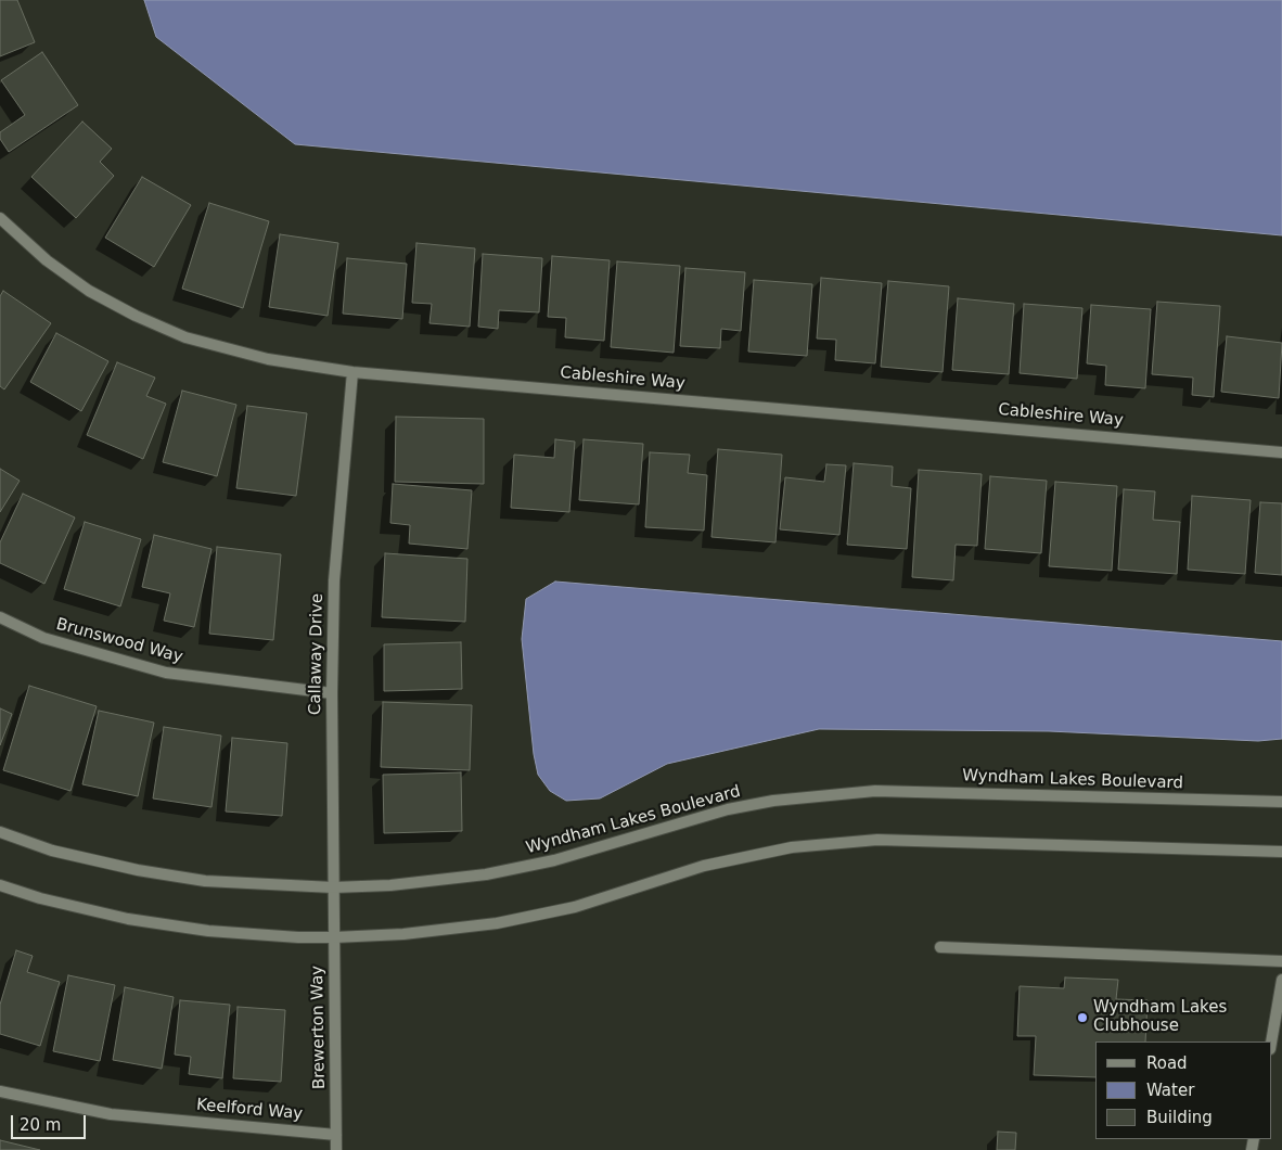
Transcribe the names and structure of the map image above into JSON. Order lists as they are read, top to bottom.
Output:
{
  "streets": {
    "street": [
      "Cableshire Way",
      "Brunswood Way",
      "Callaway Drive",
      "Wyndham Lakes Boulevard",
      "Brewerton Way",
      "Keelford Way"
    ]
  },
  "crossings": [
    ["Cableshire Way", "Callaway Drive"],
    ["Brunswood Way", "Callaway Drive"],
    ["Callaway Drive", "Wyndham Lakes Boulevard"],
    ["Callaway Drive", "Brewerton Way"],
    ["Brewerton Way", "Keelford Way"]
  ],
  "places": ["Wyndham Lakes Clubhouse"],
  "legend": ["Road", "Water", "Building"],
  "scale_bar": "20 m"
}
